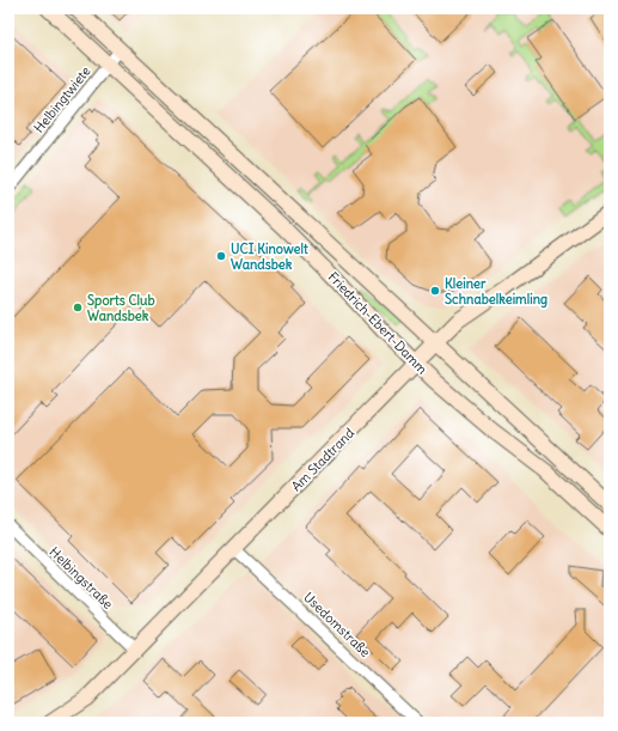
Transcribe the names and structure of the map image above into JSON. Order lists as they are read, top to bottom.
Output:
{
  "streets": {
    "main road": ["Friedrich-Ebert-Damm", "Am Stadtrand"],
    "street": ["Helbingtwiete", "Helbingstraße", "Usedomstraße"]
  },
  "crossings": [
    ["Helbingtwiete", "Friedrich-Ebert-Damm"],
    ["Friedrich-Ebert-Damm", "Am Stadtrand"],
    ["Am Stadtrand", "Helbingstraße"],
    ["Am Stadtrand", "Usedomstraße"]
  ],
  "places": ["UCI Kinowelt Wandsbek", "Kleiner Schnabelkeimling", "Sports Club Wandsbek"]
}
